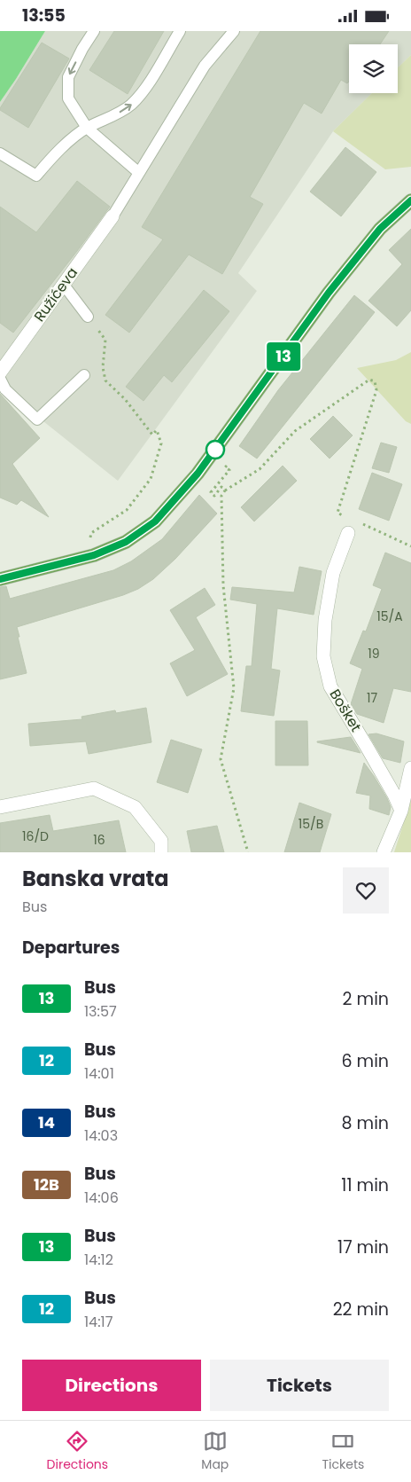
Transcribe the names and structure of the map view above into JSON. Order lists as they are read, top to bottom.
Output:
{
  "streets": {
    "street": ["Ružićeva", "Bošket"]
  },
  "lines": ["bus line 13"],
  "house_numbers": [
    "15/A",
    "19",
    "17",
    "15/B",
    "16/D",
    "16"
  ],
  "page": {
    "status": "13:55",
    "on_map": "13",
    "heading": [
      ["Banska vrata", "Bus"],
      "Departures"
    ],
    "list": [
      {
        "mark": "13",
        "name": "Bus",
        "note": "13:57",
        "value": "2 min"
      },
      {
        "mark": "12",
        "name": "Bus",
        "note": "14:01",
        "value": "6 min"
      },
      {
        "mark": "14",
        "name": "Bus",
        "note": "14:03",
        "value": "8 min"
      },
      {
        "mark": "12B",
        "name": "Bus",
        "note": "14:06",
        "value": "11 min"
      },
      {
        "mark": "13",
        "name": "Bus",
        "note": "14:12",
        "value": "17 min"
      },
      {
        "mark": "12",
        "name": "Bus",
        "note": "14:17",
        "value": "22 min"
      }
    ],
    "buttons": ["Directions", "Tickets"],
    "tabs": ["Directions", "Map", "Tickets"]
  }
}
